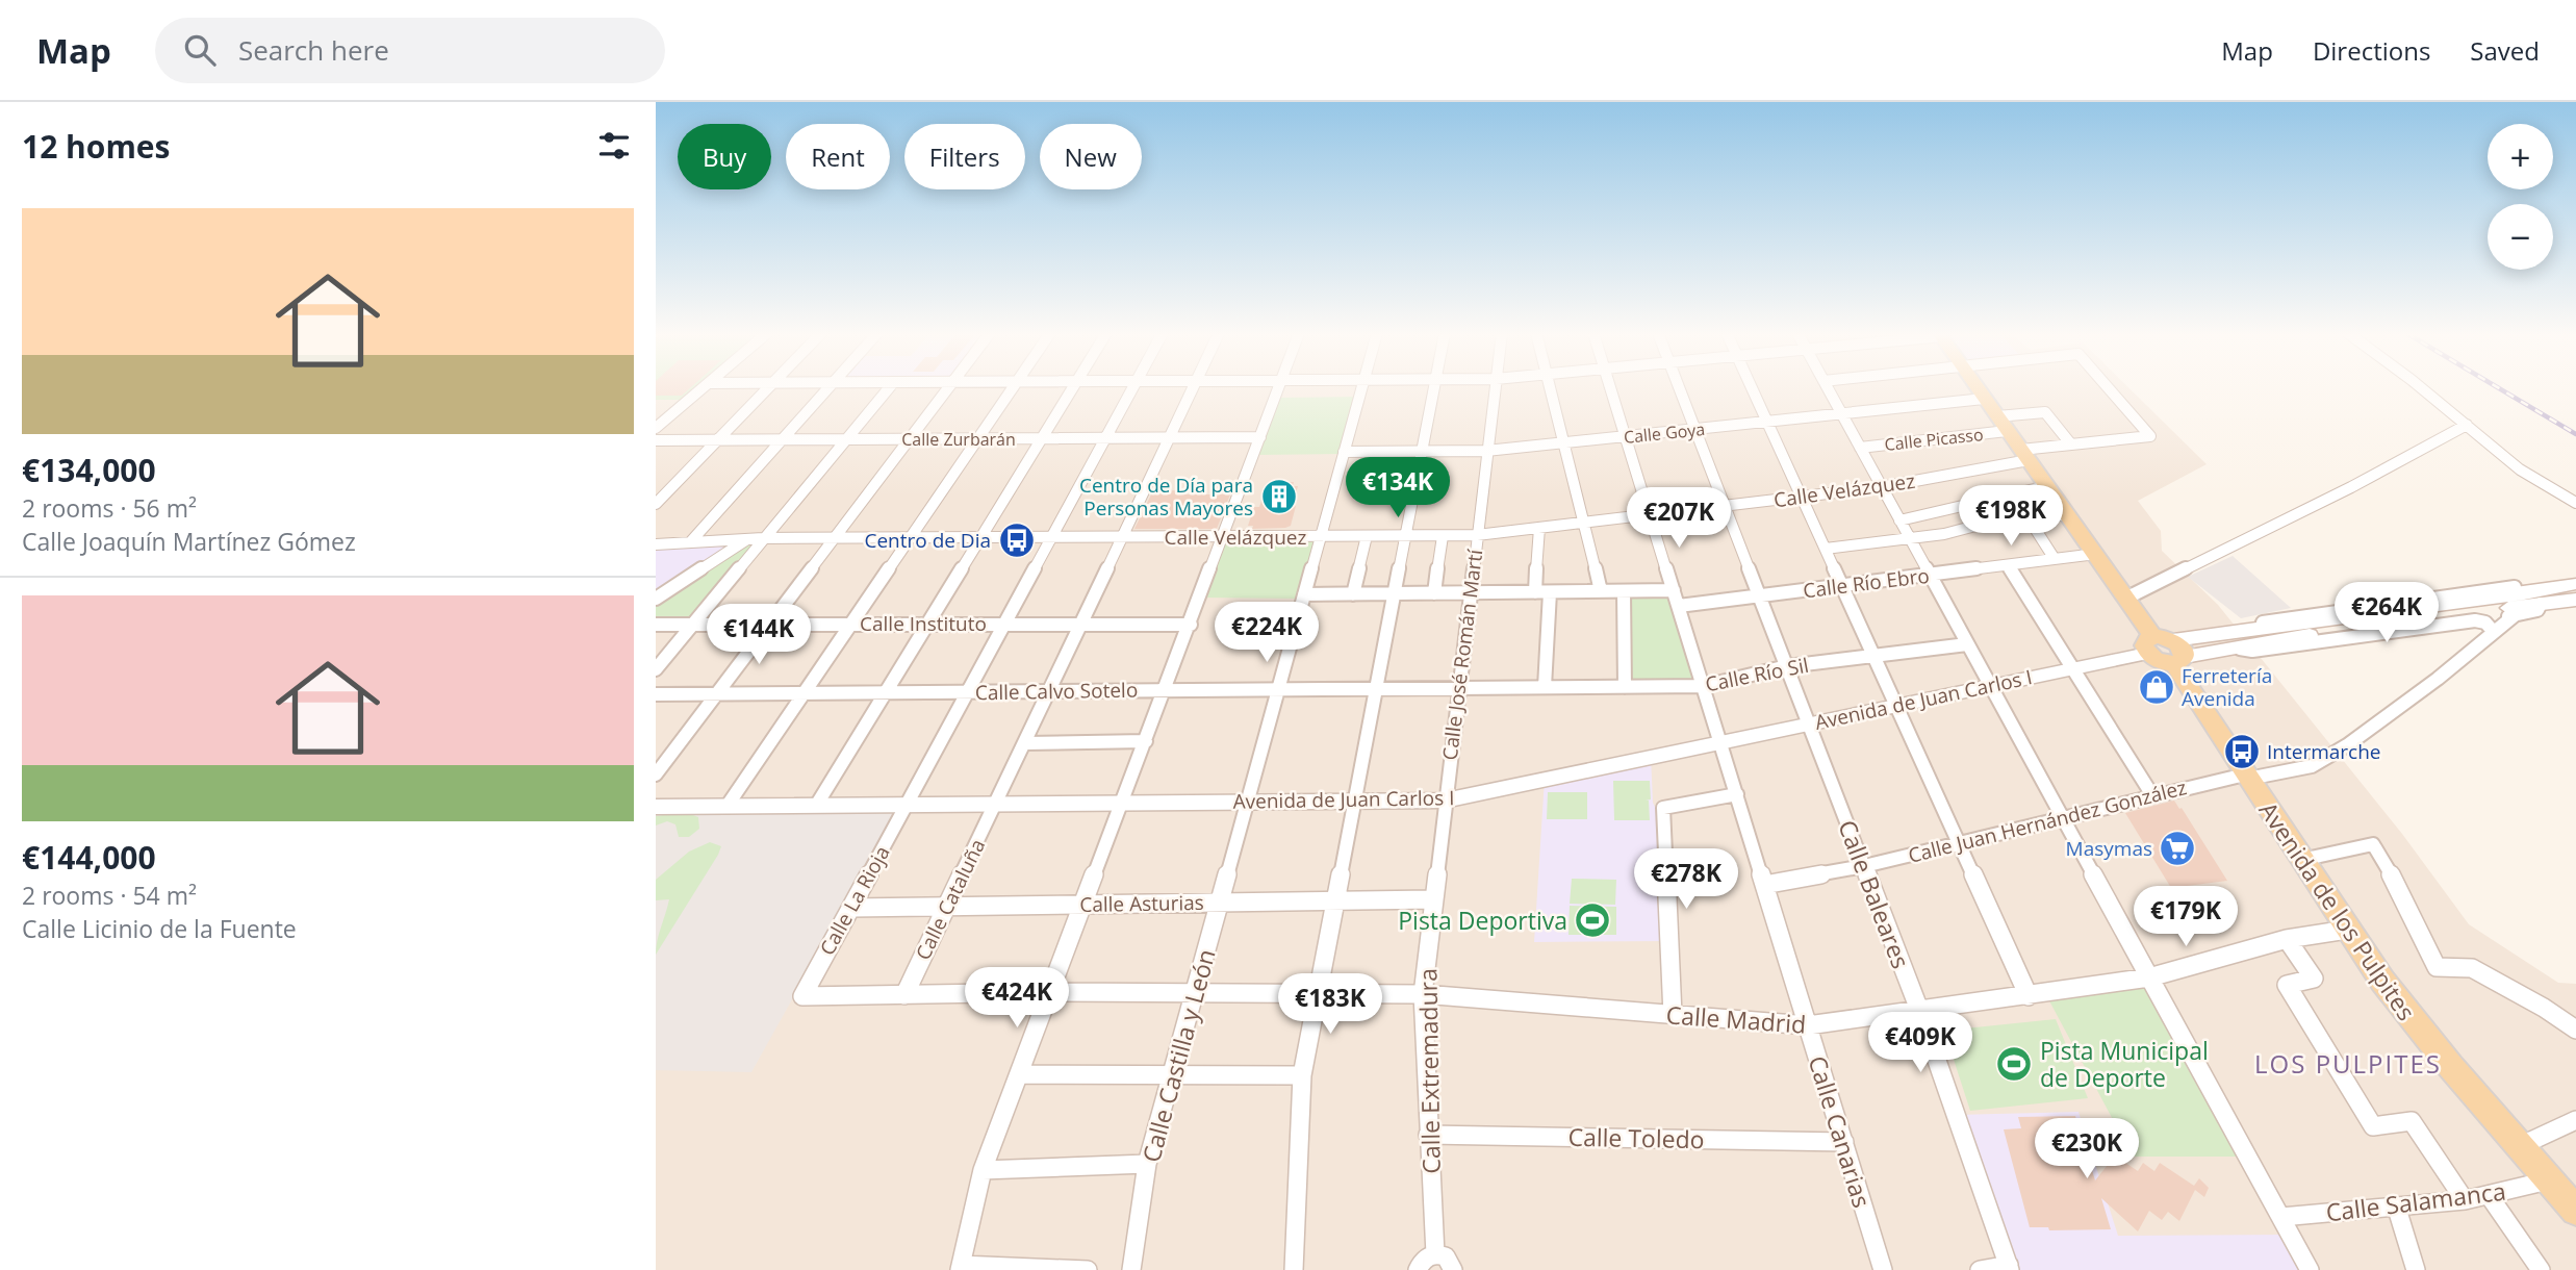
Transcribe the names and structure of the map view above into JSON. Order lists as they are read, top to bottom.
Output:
{
  "streets": {
    "main road": ["Avenida de los Pulpites"],
    "street": [
      "Calle Goya",
      "Calle Zurbarán",
      "Calle Picasso",
      "Calle Velázquez",
      "Calle Río Ebro",
      "Calle Instituto",
      "Calle José Román Martí",
      "Calle Río Sil",
      "Calle Calvo Sotelo",
      "Avenida de Juan Carlos I",
      "Calle Juan Hernández González",
      "Calle Baleares",
      "Calle Cataluña",
      "Calle La Rioja",
      "Calle Asturias",
      "Calle Madrid",
      "Calle Castilla y León",
      "Calle Extremadura",
      "Calle Canarias",
      "Calle Toledo",
      "Calle Salamanca"
    ]
  },
  "crossings": [
    ["Calle Goya", "Calle José Román Martí"],
    ["Calle Goya", "Calle Baleares"],
    ["Calle Goya", "Calle Canarias"],
    ["Calle Zurbarán", "Calle Cataluña"],
    ["Calle Velázquez", "Calle José Román Martí"],
    ["Calle Velázquez", "Calle Baleares"],
    ["Calle Velázquez", "Calle Cataluña"],
    ["Calle Velázquez", "Calle Castilla y León"],
    ["Calle Velázquez", "Calle Canarias"],
    ["Calle Río Ebro", "Calle Baleares"],
    ["Calle Río Ebro", "Calle Canarias"],
    ["Calle Instituto", "Calle Cataluña"],
    ["Calle José Román Martí", "Calle Río Sil"],
    ["Calle José Román Martí", "Calle Calvo Sotelo"],
    ["Calle José Román Martí", "Avenida de Juan Carlos I"],
    ["Calle José Román Martí", "Calle Extremadura"],
    ["Calle Río Sil", "Calle Calvo Sotelo"],
    ["Calle Río Sil", "Calle Baleares"],
    ["Calle Río Sil", "Calle Canarias"],
    ["Calle Calvo Sotelo", "Calle Cataluña"],
    ["Calle Calvo Sotelo", "Calle Castilla y León"],
    ["Avenida de Juan Carlos I", "Calle Baleares"],
    ["Avenida de Juan Carlos I", "Calle Cataluña"],
    ["Avenida de Juan Carlos I", "Calle La Rioja"],
    ["Avenida de Juan Carlos I", "Calle Castilla y León"],
    ["Avenida de Juan Carlos I", "Calle Extremadura"],
    ["Avenida de Juan Carlos I", "Calle Canarias"],
    ["Calle Juan Hernández González", "Calle Baleares"],
    ["Calle Juan Hernández González", "Avenida de los Pulpites"],
    ["Calle Juan Hernández González", "Calle Canarias"],
    ["Calle Baleares", "Calle Madrid"],
    ["Calle Cataluña", "Calle Asturias"],
    ["Calle Cataluña", "Calle Madrid"],
    ["Calle La Rioja", "Calle Asturias"],
    ["Calle La Rioja", "Calle Madrid"],
    ["Calle Asturias", "Calle Castilla y León"],
    ["Calle Asturias", "Calle Extremadura"],
    ["Avenida de los Pulpites", "Calle Madrid"],
    ["Avenida de los Pulpites", "Calle Salamanca"],
    ["Calle Madrid", "Calle Castilla y León"],
    ["Calle Madrid", "Calle Extremadura"],
    ["Calle Madrid", "Calle Canarias"],
    ["Calle Extremadura", "Calle Toledo"],
    ["Calle Canarias", "Calle Toledo"]
  ],
  "districts": ["LOS PULPITES"],
  "places": {
    "building": ["Centro de Día para Personas Mayores"],
    "bus stop": ["Centro de Dia", "Intermarche"],
    "shop": ["Ferretería Avenida"],
    "supermarket": ["Masymas"],
    "sports": ["Pista Deportiva", "Pista Municipal de Deporte"]
  },
  "page": {
    "header": "Map",
    "search": "Search here",
    "nav": ["Map", "Directions", "Saved"],
    "heading": "12 homes",
    "map_buttons": ["+", "−"],
    "chip": [
      "Buy",
      "Rent",
      "Filters",
      "New"
    ],
    "list": [
      {
        "name": "€134,000",
        "note": "2 rooms · 56 m² · Calle Joaquín Martínez Gómez"
      },
      {
        "name": "€144,000",
        "note": "2 rooms · 54 m² · Calle Licinio de la Fuente"
      }
    ],
    "price": [
      "€134K",
      "€198K",
      "€207K",
      "€264K",
      "€224K",
      "€144K",
      "€278K",
      "€179K",
      "€424K",
      "€183K",
      "€409K",
      "€230K"
    ]
  }
}
